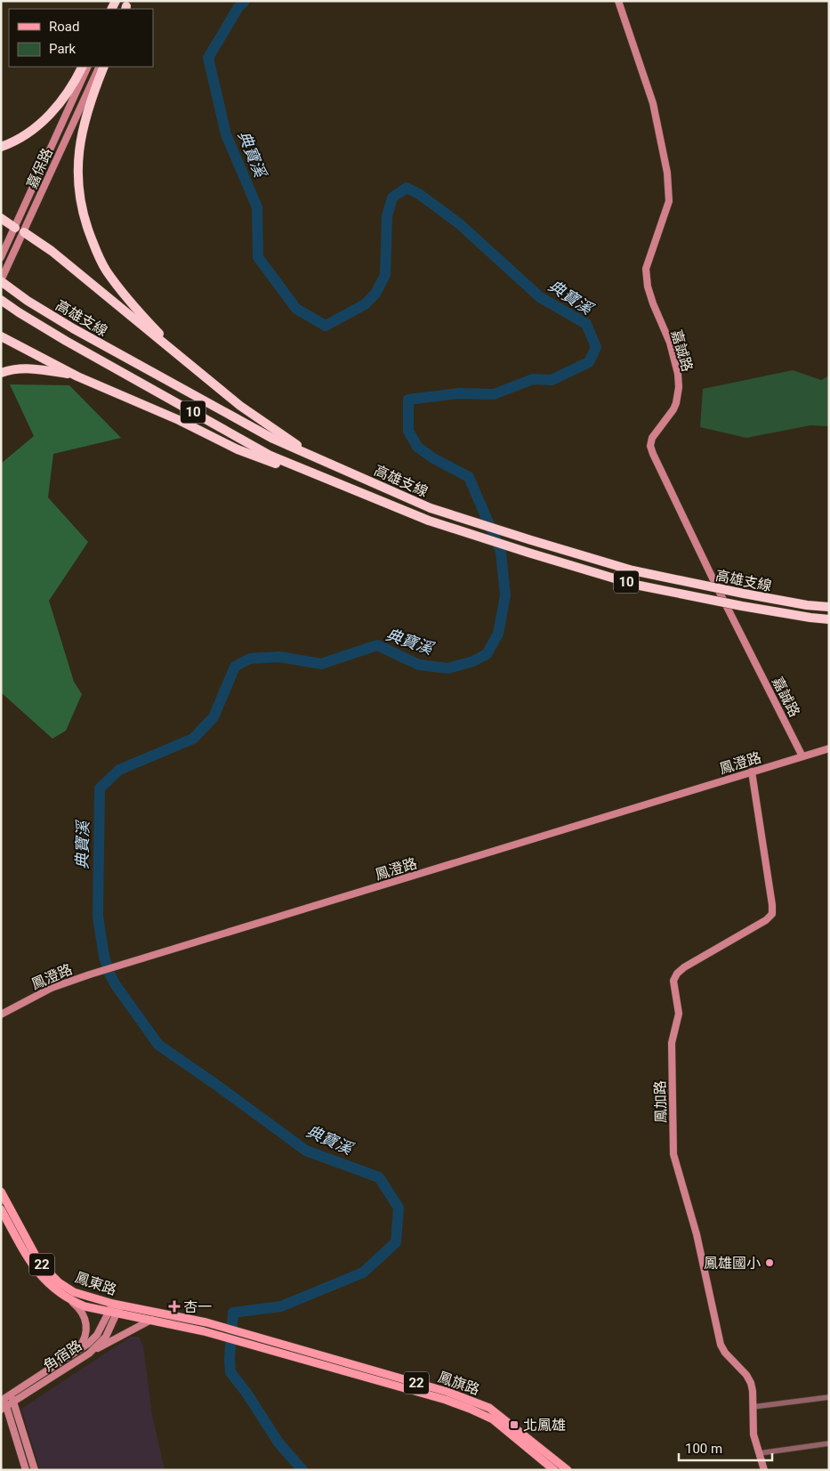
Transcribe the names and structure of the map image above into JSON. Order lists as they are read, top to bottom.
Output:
{
  "streets": {
    "highway": ["高雄支線", "10"],
    "main road": ["22", "鳳東路", "鳳旗路"],
    "street": [
      "嘉保路",
      "嘉誠路",
      "鳳澄路",
      "鳳加路",
      "角宿路"
    ]
  },
  "crossings": [
    ["嘉保路", "高雄支線"],
    ["嘉誠路", "鳳澄路"],
    ["鳳澄路", "鳳加路"],
    ["22", "鳳東路"],
    ["22", "鳳旗路"],
    ["鳳東路", "角宿路"]
  ],
  "water": ["典寶溪"],
  "places": {
    "other": ["鳳雄國小"],
    "health": ["杏一"],
    "transit": ["北鳳雄"]
  },
  "legend": ["Road", "Park"],
  "scale_bar": "100 m"
}
